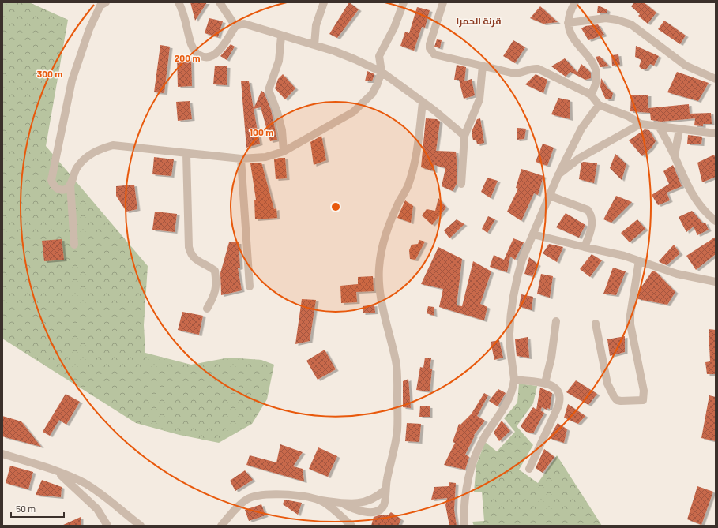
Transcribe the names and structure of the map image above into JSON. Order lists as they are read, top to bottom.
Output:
{
  "districts": ["قرنة الحمرا"],
  "scale_bar": "50 m",
  "rings": ["200 m", "300 m", "100 m"]
}
